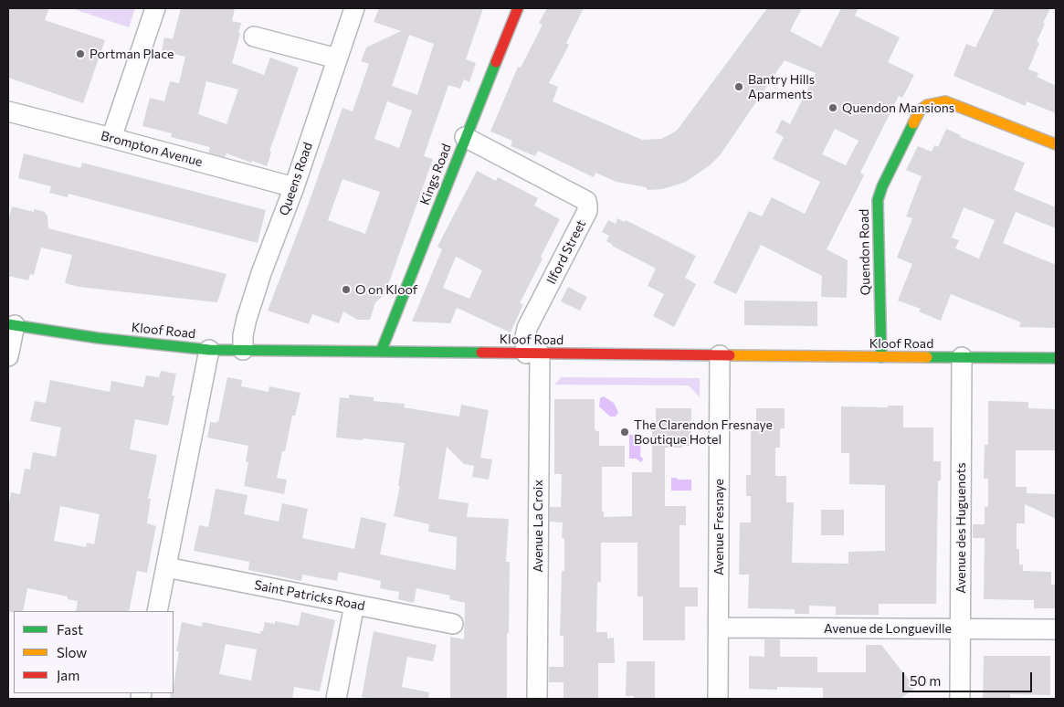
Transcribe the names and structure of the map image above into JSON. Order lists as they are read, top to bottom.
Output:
{
  "streets": {
    "main road": ["Kings Road", "Quendon Road", "Kloof Road"],
    "street": [
      "Brompton Avenue",
      "Queens Road",
      "Ilford Street",
      "Avenue La Croix",
      "Avenue Fresnaye",
      "Avenue des Huguenots",
      "Saint Patricks Road",
      "Avenue de Longueville"
    ]
  },
  "crossings": [
    ["Brompton Avenue", "Queens Road"],
    ["Kings Road", "Ilford Street"],
    ["Kings Road", "Kloof Road"],
    ["Queens Road", "Kloof Road"],
    ["Ilford Street", "Kloof Road"],
    ["Ilford Street", "Avenue La Croix"],
    ["Quendon Road", "Kloof Road"],
    ["Kloof Road", "Avenue La Croix"],
    ["Kloof Road", "Avenue Fresnaye"],
    ["Kloof Road", "Avenue des Huguenots"],
    ["Avenue Fresnaye", "Avenue de Longueville"],
    ["Avenue des Huguenots", "Avenue de Longueville"]
  ],
  "places": [
    "Portman Place",
    "Bantry Hills Aparments",
    "Quendon Mansions",
    "O on Kloof",
    "The Clarendon Fresnaye Boutique Hotel"
  ],
  "legend": ["Fast", "Slow", "Jam"],
  "scale_bar": "50 m"
}
